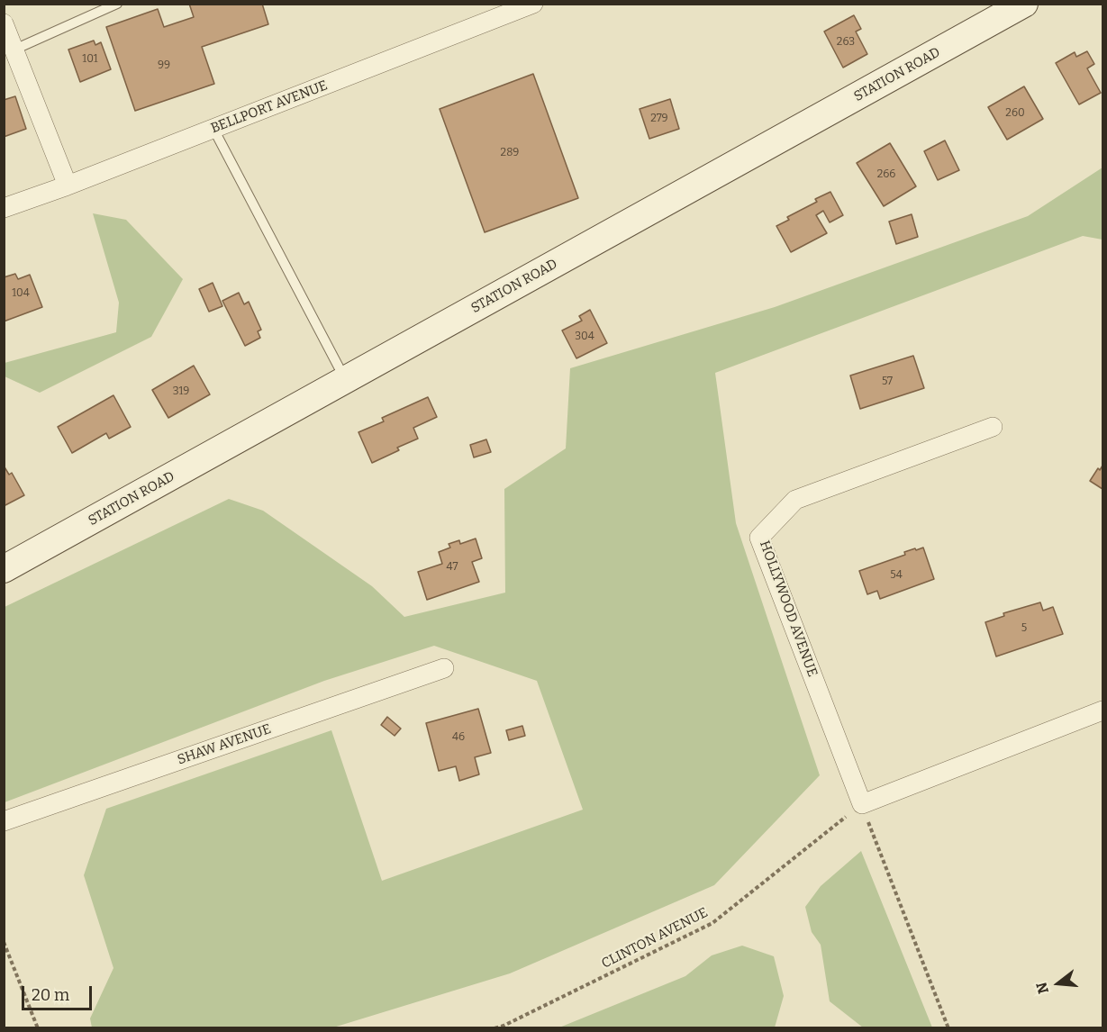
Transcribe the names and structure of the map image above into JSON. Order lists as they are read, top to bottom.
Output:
{
  "streets": {
    "main road": ["STATION ROAD"],
    "street": ["BELLPORT AVENUE", "HOLLYWOOD AVENUE", "SHAW AVENUE"],
    "path": ["CLINTON AVENUE"]
  },
  "crossings": [
    ["HOLLYWOOD AVENUE", "CLINTON AVENUE"]
  ],
  "house_numbers": [
    "263",
    "101",
    "99",
    "260",
    "279",
    "289",
    "266",
    "104",
    "304",
    "57",
    "319",
    "47",
    "54",
    "5",
    "46"
  ],
  "scale_bar": "20 m",
  "north": "left"
}
